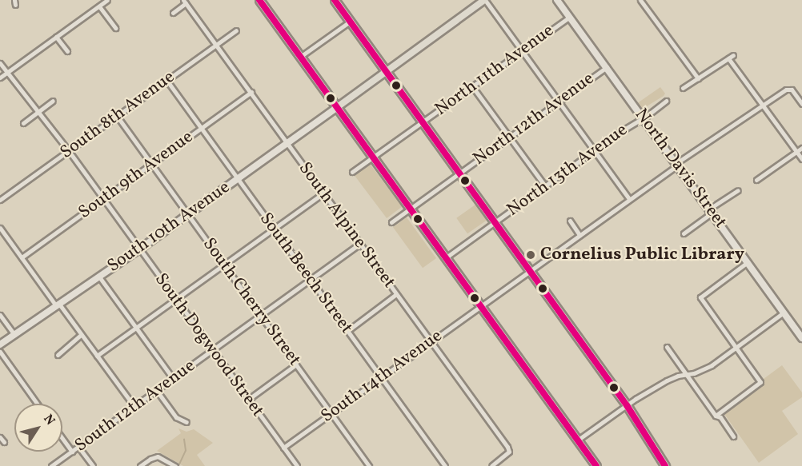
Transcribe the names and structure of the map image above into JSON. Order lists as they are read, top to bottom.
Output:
{
  "streets": {
    "street": [
      "North 11th Avenue",
      "South 8th Avenue",
      "North 12th Avenue",
      "North Davis Street",
      "North 13th Avenue",
      "South 9th Avenue",
      "South Alpine Street",
      "South 10th Avenue",
      "South Beech Street",
      "South Cherry Street",
      "South Dogwood Street",
      "South 14th Avenue",
      "South 12th Avenue"
    ]
  },
  "crossings": [
    ["North 11th Avenue", "North Davis Street"],
    ["South 8th Avenue", "South Alpine Street"],
    ["South 8th Avenue", "South Beech Street"],
    ["South 8th Avenue", "South Cherry Street"],
    ["South 8th Avenue", "South Dogwood Street"],
    ["North 12th Avenue", "North Davis Street"],
    ["North Davis Street", "North 13th Avenue"],
    ["North Davis Street", "South 14th Avenue"],
    ["South 9th Avenue", "South Alpine Street"],
    ["South 9th Avenue", "South Beech Street"],
    ["South 9th Avenue", "South Cherry Street"],
    ["South 9th Avenue", "South Dogwood Street"],
    ["South Alpine Street", "South 10th Avenue"],
    ["South Alpine Street", "South 14th Avenue"],
    ["South Alpine Street", "South 12th Avenue"],
    ["South 10th Avenue", "South Beech Street"],
    ["South 10th Avenue", "South Cherry Street"],
    ["South 10th Avenue", "South Dogwood Street"],
    ["South Beech Street", "South 14th Avenue"],
    ["South Beech Street", "South 12th Avenue"],
    ["South Cherry Street", "South 14th Avenue"],
    ["South Cherry Street", "South 12th Avenue"],
    ["South Dogwood Street", "South 14th Avenue"],
    ["South Dogwood Street", "South 12th Avenue"]
  ],
  "places": ["Cornelius Public Library"],
  "north": "top right"
}
